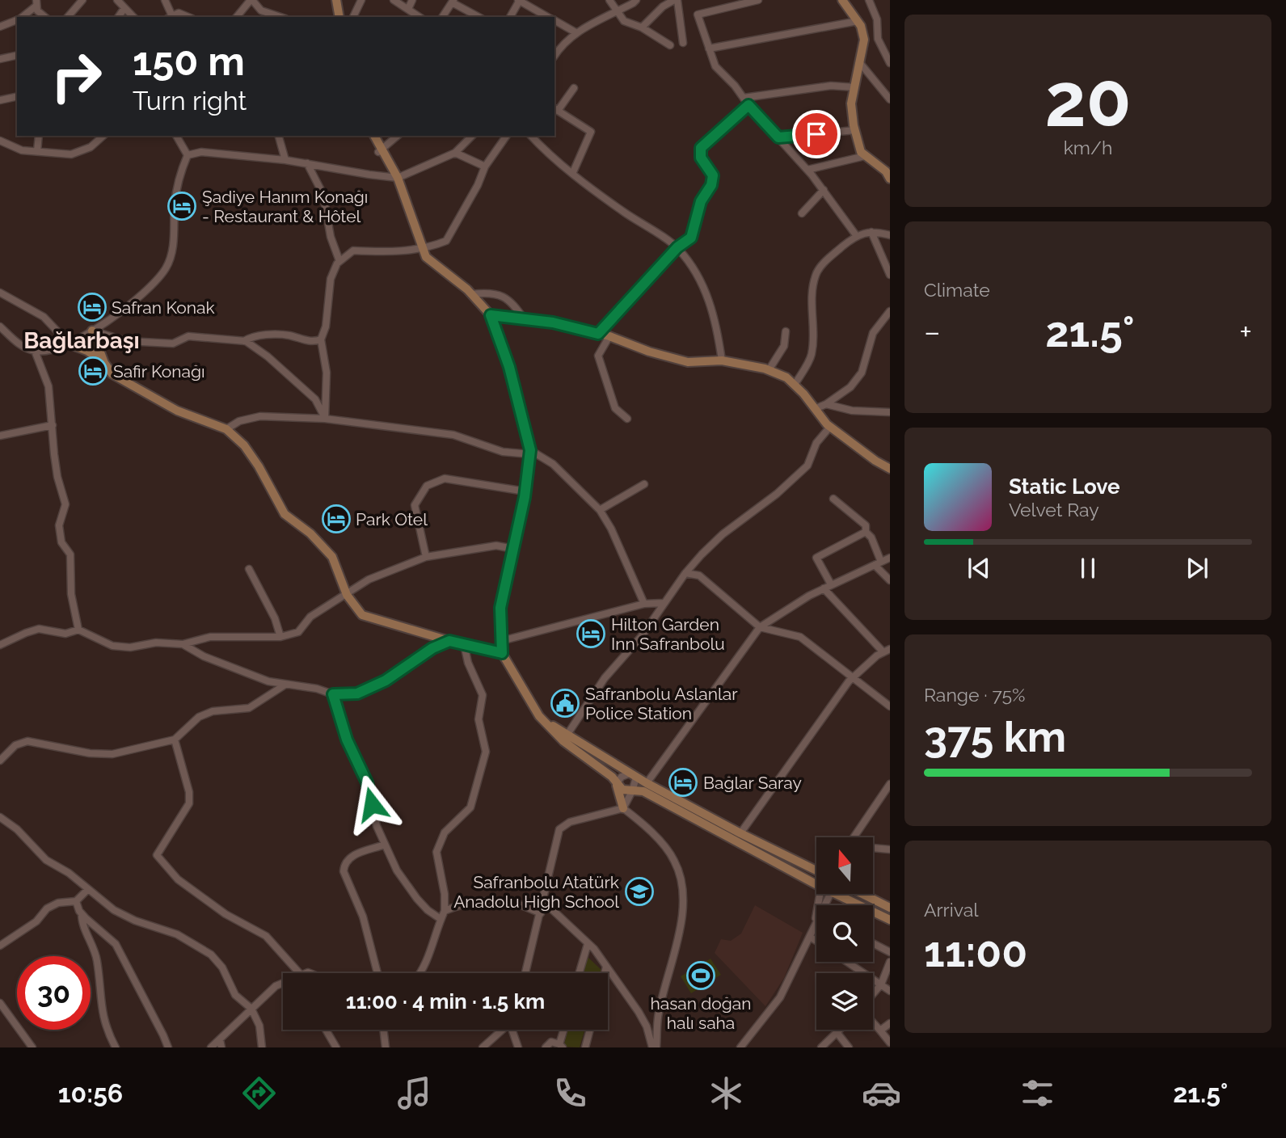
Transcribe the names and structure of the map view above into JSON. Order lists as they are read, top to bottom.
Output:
{
  "districts": ["Bağlarbaşı"],
  "places": {
    "hotel": [
      "Şadiye Hanım Konağı - Restaurant & Hôtel",
      "Safran Konak",
      "Safir Konağı",
      "Park Otel",
      "Hilton Garden Inn Safranbolu",
      "Bağlar Saray"
    ],
    "public building": ["Safranbolu Aslanlar Police Station"],
    "school or university": ["Safranbolu Atatürk Anadolu High School"],
    "sports": ["hasan doğan halı saha"]
  },
  "north": "top",
  "page": {
    "tile": [
      ["20", "km/h"],
      "Climate",
      ["Range · 75%", "375 km"],
      ["Arrival", "11:00"]
    ],
    "turn": ["150 m", "Turn right"],
    "heat": ["−", "21.5°", "+"],
    "song": ["Static Love", "Velvet Ray"],
    "limit": "30",
    "trip": "11:00 · 4 min · 1.5 km",
    "tabs": ["10:56", "21.5°"]
  }
}
